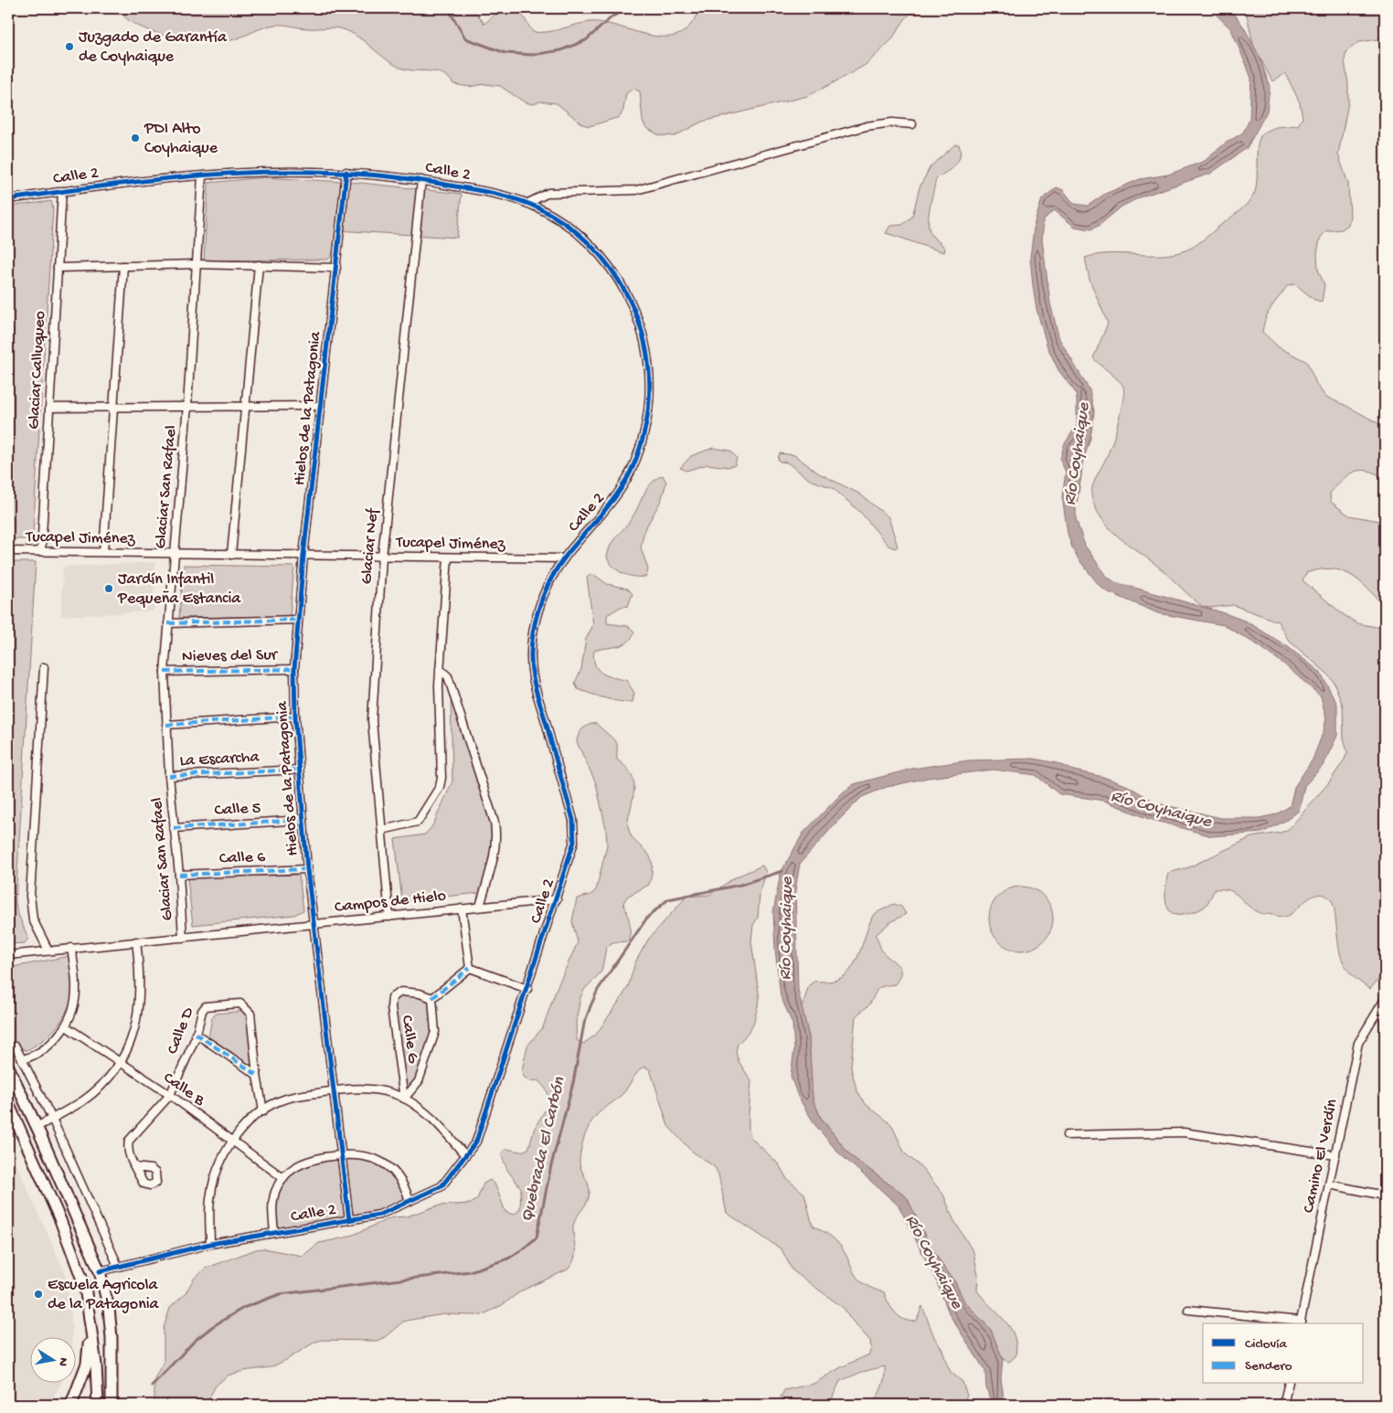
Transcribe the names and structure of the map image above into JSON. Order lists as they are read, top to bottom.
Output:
{
  "streets": {
    "street": [
      "Calle 2",
      "Glaciar Calluqueo",
      "Hielos de la Patagonia",
      "Glaciar San Rafael",
      "Tucapel Jiménez",
      "Glaciar Nef",
      "Nieves del Sur",
      "La Escarcha",
      "Calle 5",
      "Calle 6",
      "Campos de Hielo",
      "Calle D",
      "Calle G",
      "Calle B",
      "Camino El Verdín"
    ]
  },
  "crossings": [
    ["Calle 2", "Glaciar Calluqueo"],
    ["Calle 2", "Hielos de la Patagonia"],
    ["Calle 2", "Glaciar San Rafael"],
    ["Calle 2", "Tucapel Jiménez"],
    ["Calle 2", "Glaciar Nef"],
    ["Calle 2", "Campos de Hielo"],
    ["Glaciar Calluqueo", "Tucapel Jiménez"],
    ["Hielos de la Patagonia", "Tucapel Jiménez"],
    ["Hielos de la Patagonia", "Nieves del Sur"],
    ["Hielos de la Patagonia", "La Escarcha"],
    ["Hielos de la Patagonia", "Calle 5"],
    ["Hielos de la Patagonia", "Calle 6"],
    ["Hielos de la Patagonia", "Campos de Hielo"],
    ["Glaciar San Rafael", "Tucapel Jiménez"],
    ["Glaciar San Rafael", "Nieves del Sur"],
    ["Glaciar San Rafael", "La Escarcha"],
    ["Glaciar San Rafael", "Calle 5"],
    ["Glaciar San Rafael", "Calle 6"],
    ["Glaciar San Rafael", "Campos de Hielo"],
    ["Tucapel Jiménez", "Glaciar Nef"],
    ["Glaciar Nef", "Campos de Hielo"],
    ["Calle D", "Calle B"]
  ],
  "water": ["Río Coyhaique", "Quebrada El Carbón"],
  "places": [
    "Juzgado de Garantía de Coyhaique",
    "PDI Alto Coyhaique",
    "Jardín Infantil Pequeña Estancia",
    "Escuela Agricola de la Patagonia"
  ],
  "legend": ["Ciclovía", "Sendero"],
  "north": "right"
}
